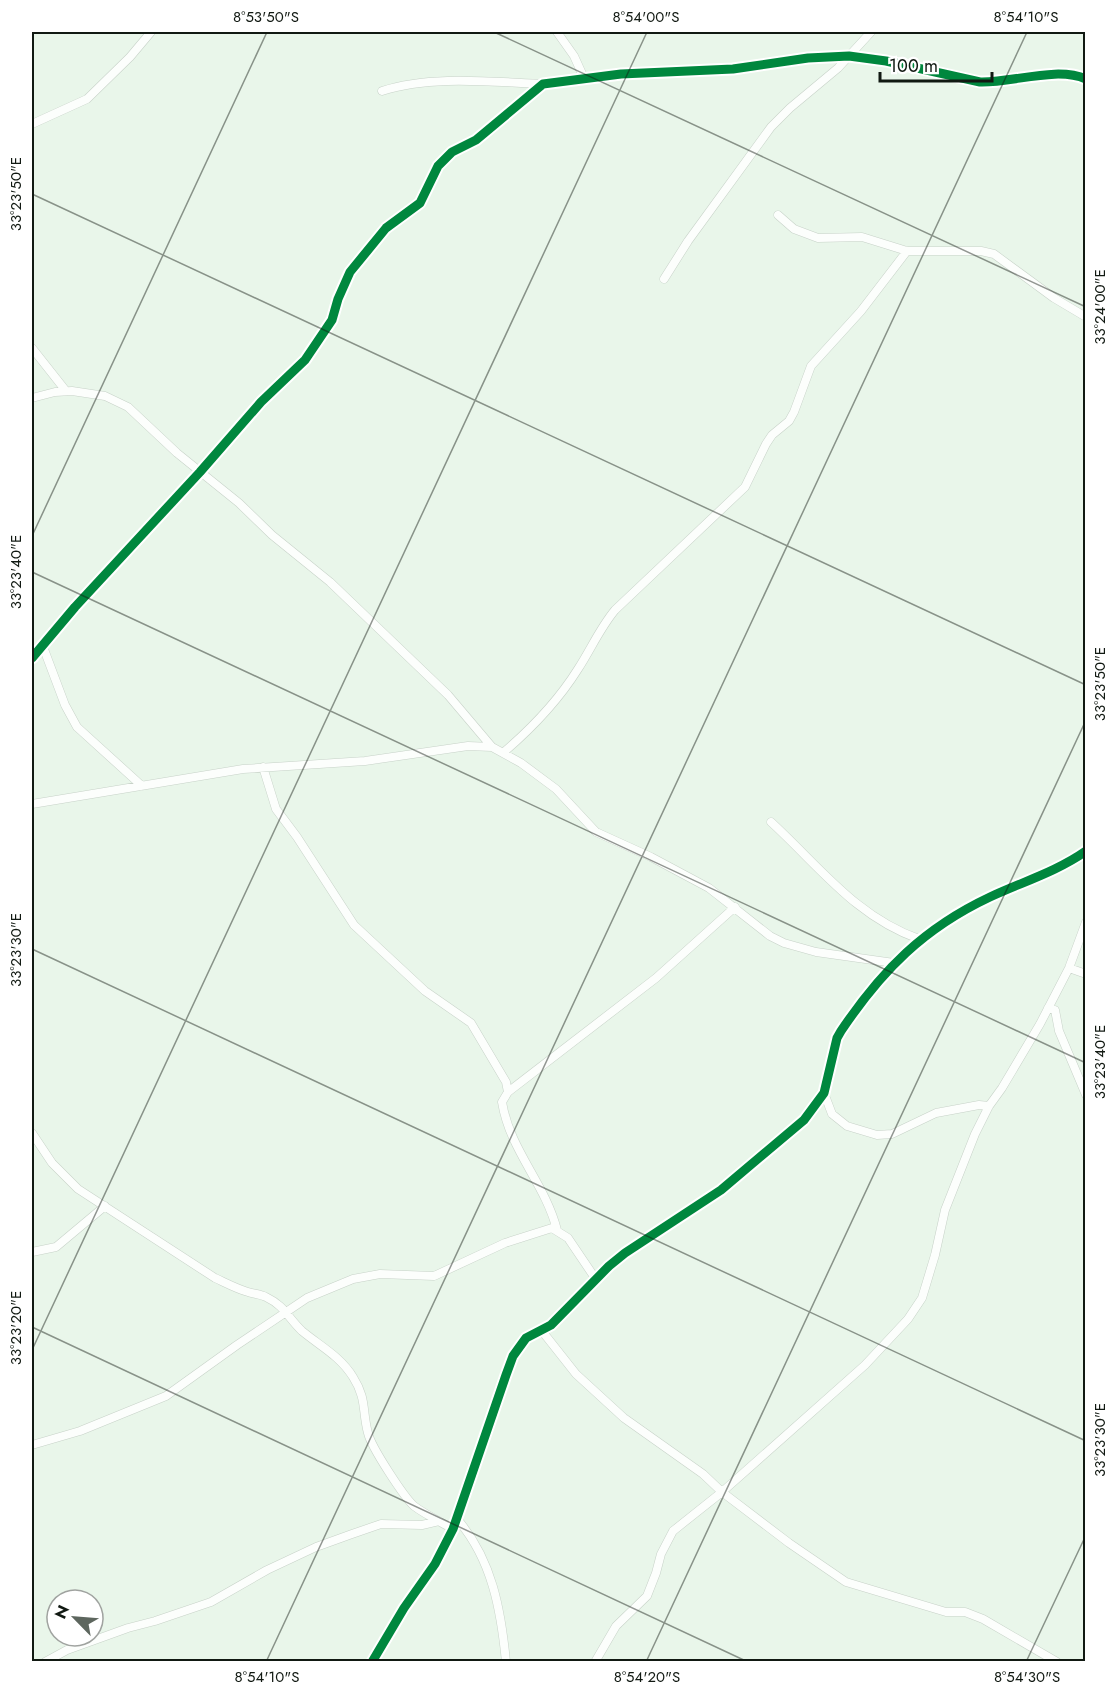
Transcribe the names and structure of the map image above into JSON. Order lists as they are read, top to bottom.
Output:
{
  "scale_bar": "100 m",
  "north": "top left",
  "coordinates": [
    "8°53'50\"S",
    "8°54'00\"S",
    "8°54'10\"S",
    "33°23'50\"E",
    "33°24'00\"E",
    "33°23'40\"E",
    "33°23'30\"E",
    "33°23'20\"E",
    "8°54'20\"S",
    "8°54'30\"S"
  ]
}
